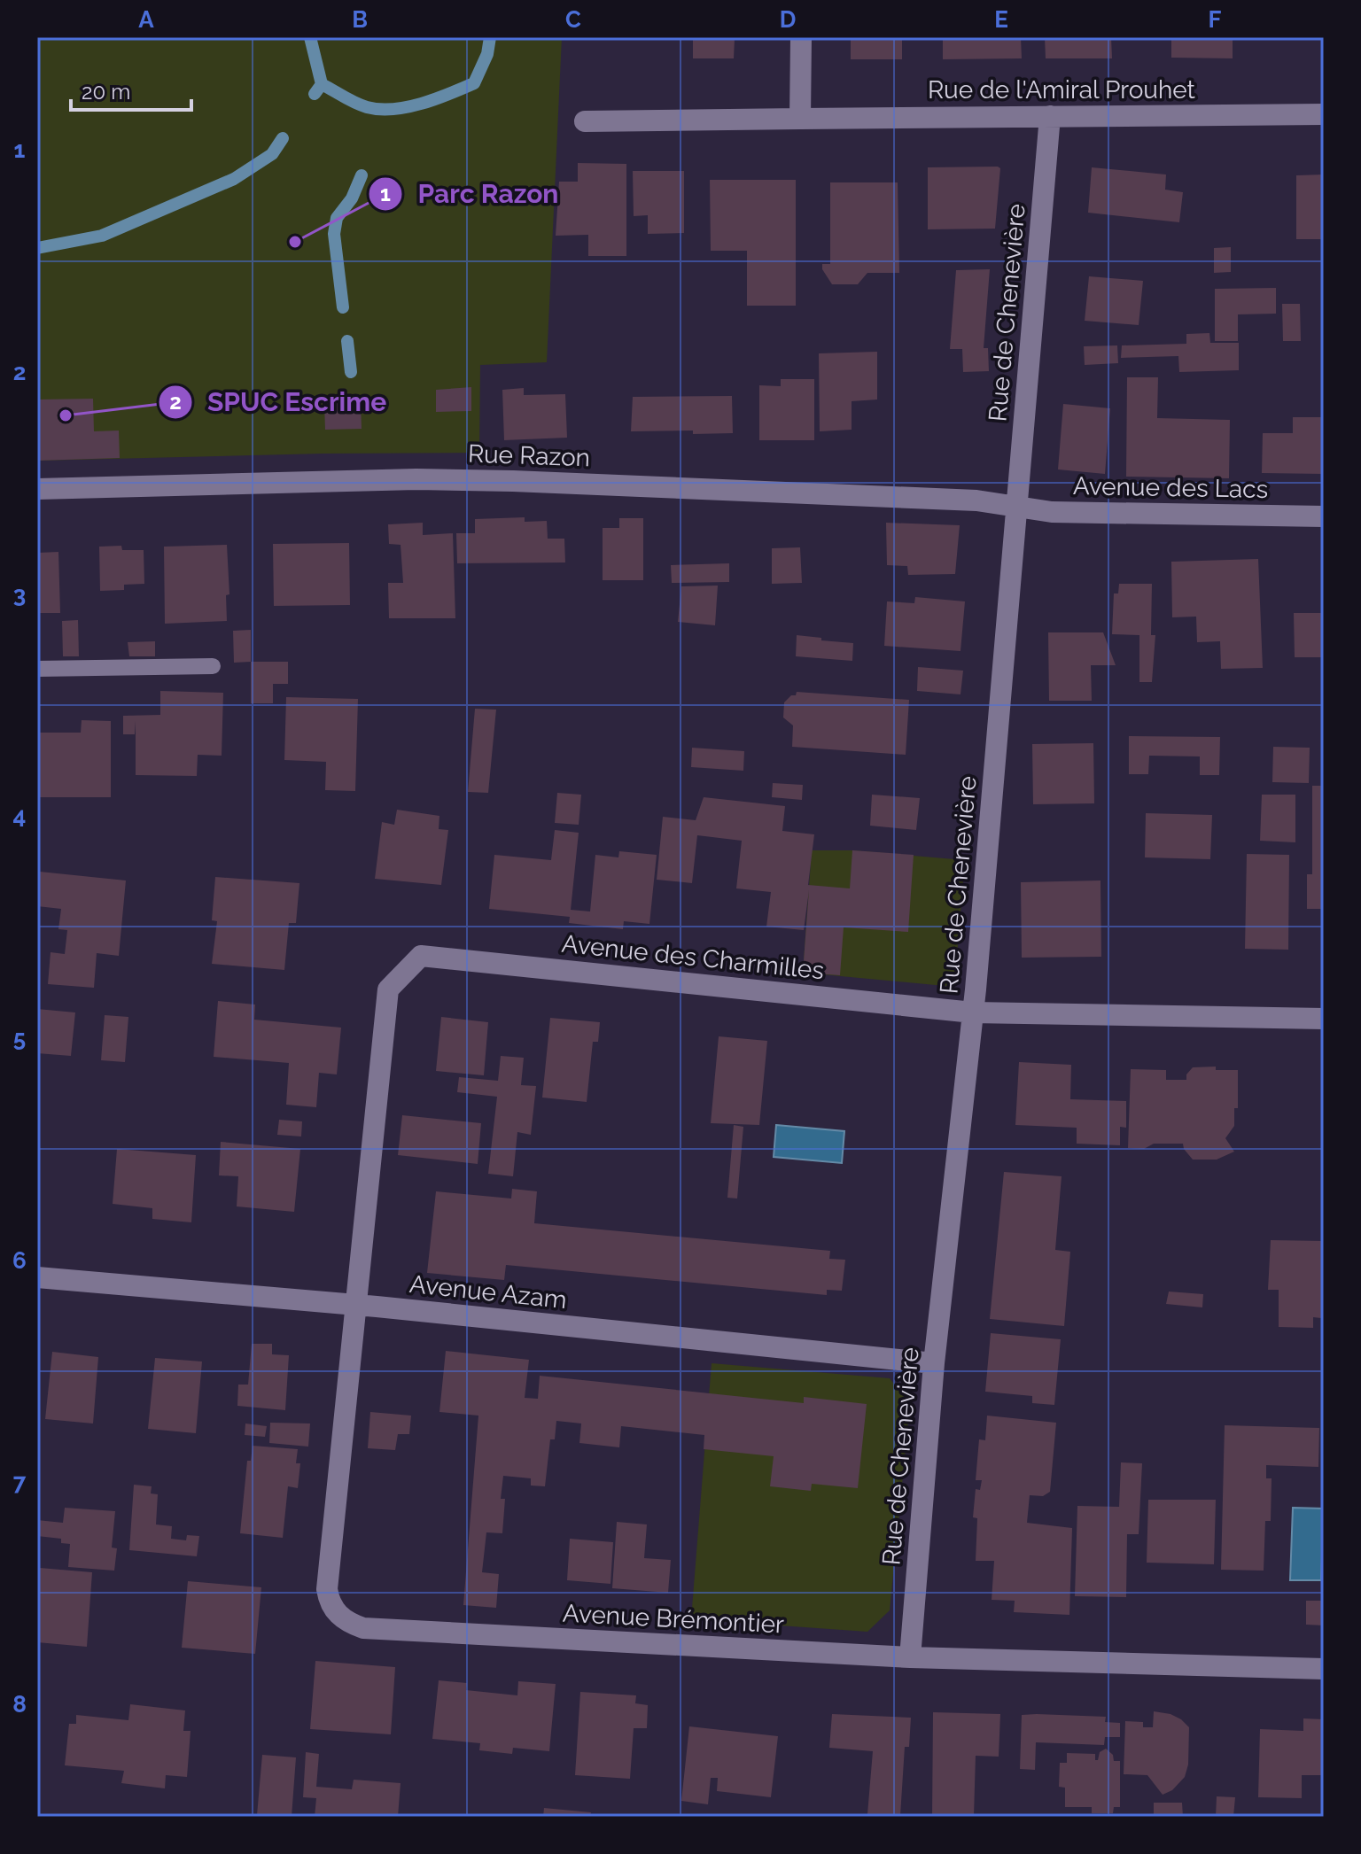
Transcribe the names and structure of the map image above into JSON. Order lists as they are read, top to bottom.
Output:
{
  "streets": {
    "street": [
      "Rue de l'Amiral Prouhet",
      "Rue de Chenevière",
      "Rue Razon",
      "Avenue des Lacs",
      "Avenue des Charmilles",
      "Avenue Azam",
      "Avenue Brémontier"
    ]
  },
  "crossings": [
    ["Rue de l'Amiral Prouhet", "Rue de Chenevière"],
    ["Rue de Chenevière", "Rue Razon"],
    ["Rue de Chenevière", "Avenue des Lacs"],
    ["Rue de Chenevière", "Avenue des Charmilles"],
    ["Rue de Chenevière", "Avenue Azam"],
    ["Rue de Chenevière", "Avenue Brémontier"],
    ["Rue Razon", "Avenue des Lacs"],
    ["Avenue des Charmilles", "Avenue Azam"],
    ["Avenue des Charmilles", "Avenue Brémontier"],
    ["Avenue Azam", "Avenue Brémontier"]
  ],
  "places": ["Parc Razon", "SPUC Escrime"],
  "scale_bar": "20 m",
  "grid": {
    "columns": [
      "A",
      "B",
      "C",
      "D",
      "E",
      "F"
    ],
    "rows": [
      "1",
      "2",
      "3",
      "4",
      "5",
      "6",
      "7",
      "8"
    ]
  }
}
